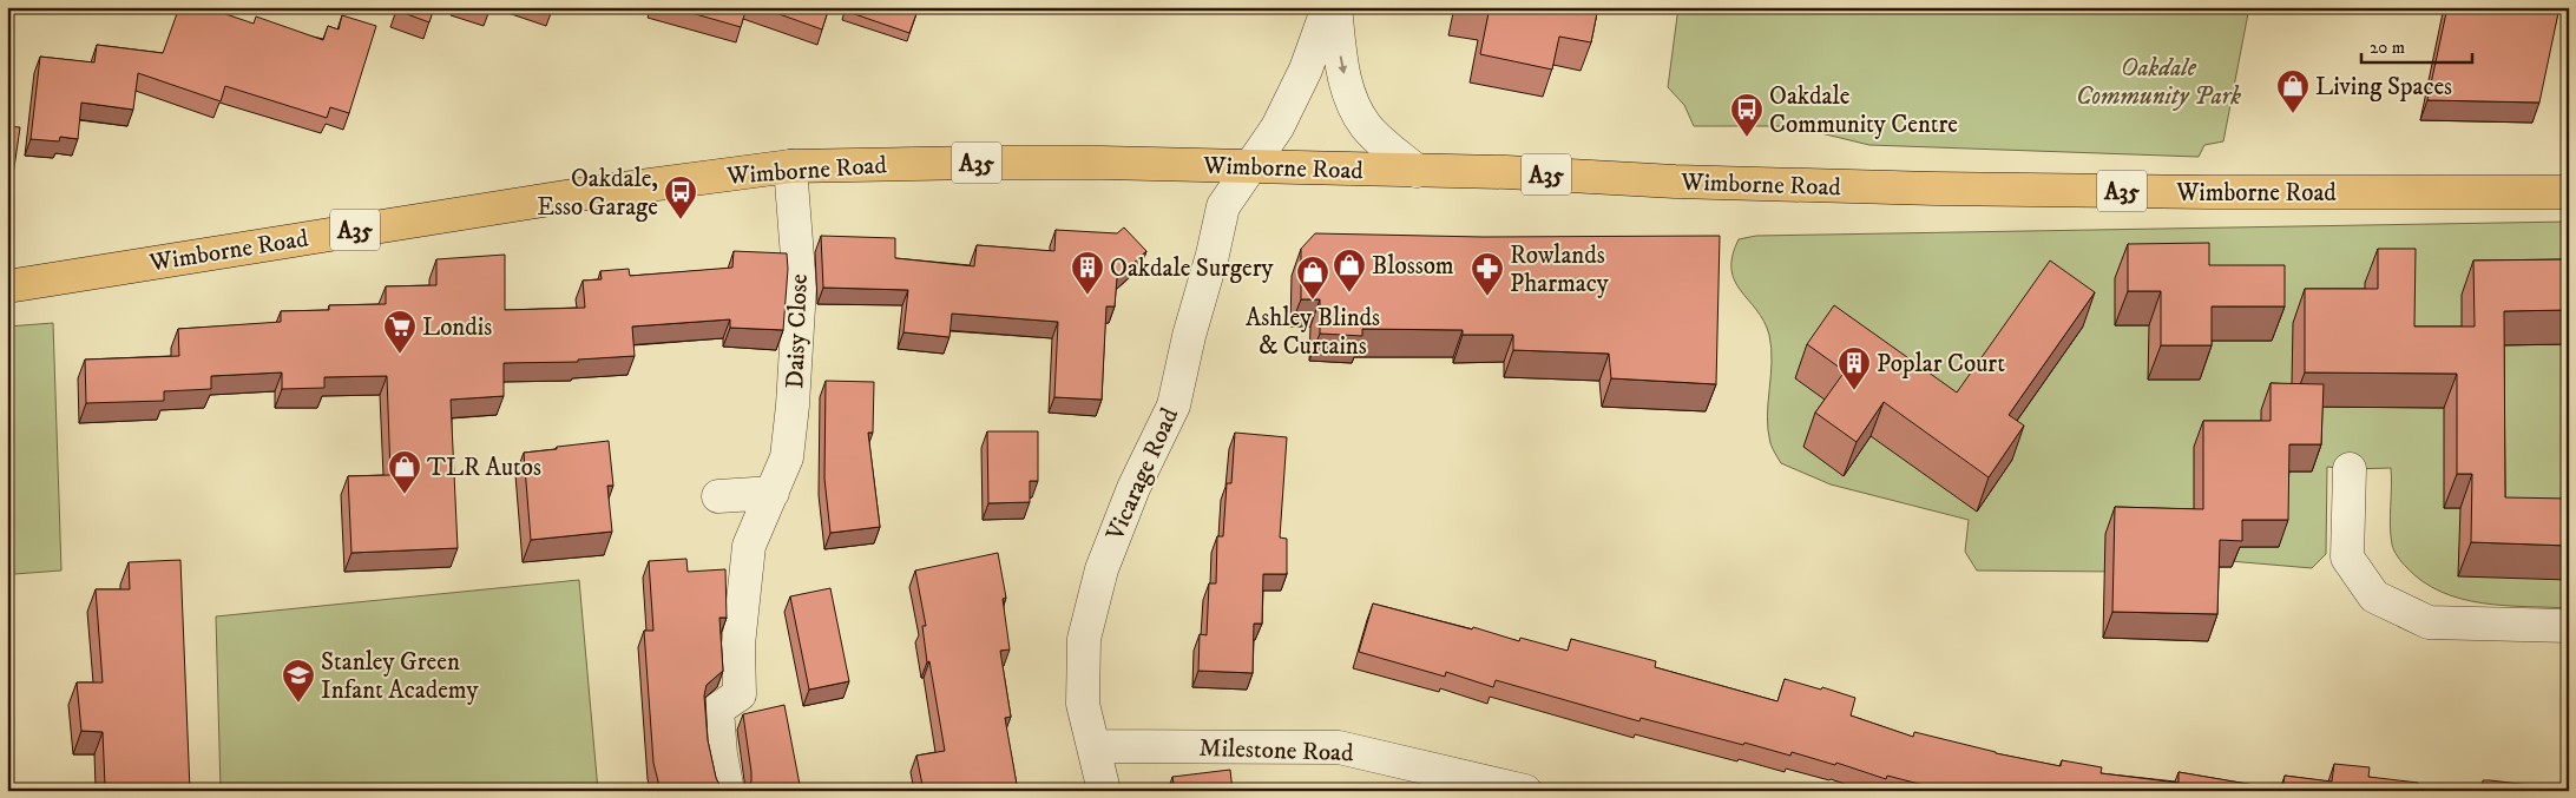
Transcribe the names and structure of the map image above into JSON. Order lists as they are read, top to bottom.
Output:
{
  "streets": {
    "highway": ["A35", "Wimborne Road"],
    "street": ["Daisy Close", "Vicarage Road", "Milestone Road"]
  },
  "crossings": [
    ["Wimborne Road", "Daisy Close"],
    ["Wimborne Road", "Vicarage Road"],
    ["Vicarage Road", "Milestone Road"]
  ],
  "parks": ["Oakdale Community Park"],
  "places": {
    "shop": [
      "Living Spaces",
      "Blossom",
      "Ashley Blinds & Curtains",
      "TLR Autos"
    ],
    "bus stop": ["Oakdale Community Centre", "Oakdale, Esso Garage"],
    "building": ["Oakdale Surgery", "Poplar Court"],
    "pharmacy": ["Rowlands Pharmacy"],
    "supermarket": ["Londis"],
    "school or university": ["Stanley Green Infant Academy"]
  },
  "scale_bar": "20 m"
}
